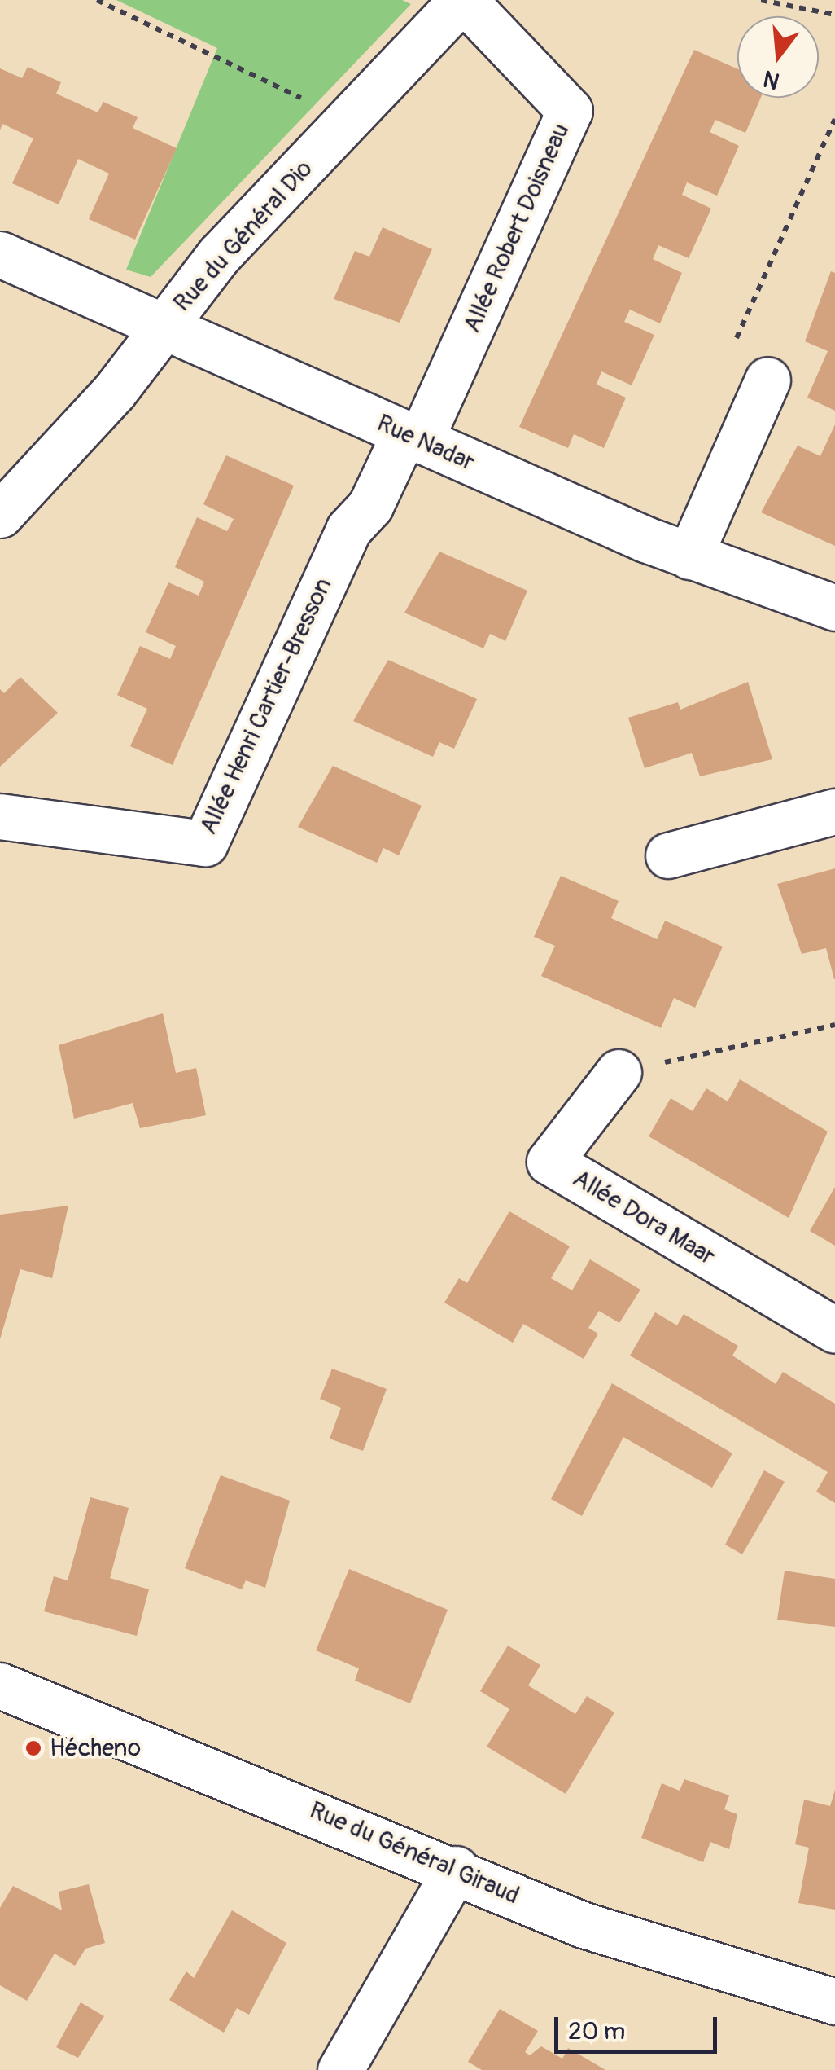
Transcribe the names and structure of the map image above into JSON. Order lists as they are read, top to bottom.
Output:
{
  "streets": {
    "street": [
      "Allée Robert Doisneau",
      "Rue du Général Dio",
      "Rue Nadar",
      "Allée Henri Cartier-Bresson",
      "Allée Dora Maar",
      "Rue du Général Giraud"
    ]
  },
  "crossings": [
    ["Allée Robert Doisneau", "Rue du Général Dio"],
    ["Allée Robert Doisneau", "Rue Nadar"],
    ["Allée Robert Doisneau", "Allée Henri Cartier-Bresson"],
    ["Rue du Général Dio", "Rue Nadar"],
    ["Rue Nadar", "Allée Henri Cartier-Bresson"]
  ],
  "places": ["Hécheno"],
  "scale_bar": "20 m",
  "north": "bottom"
}
